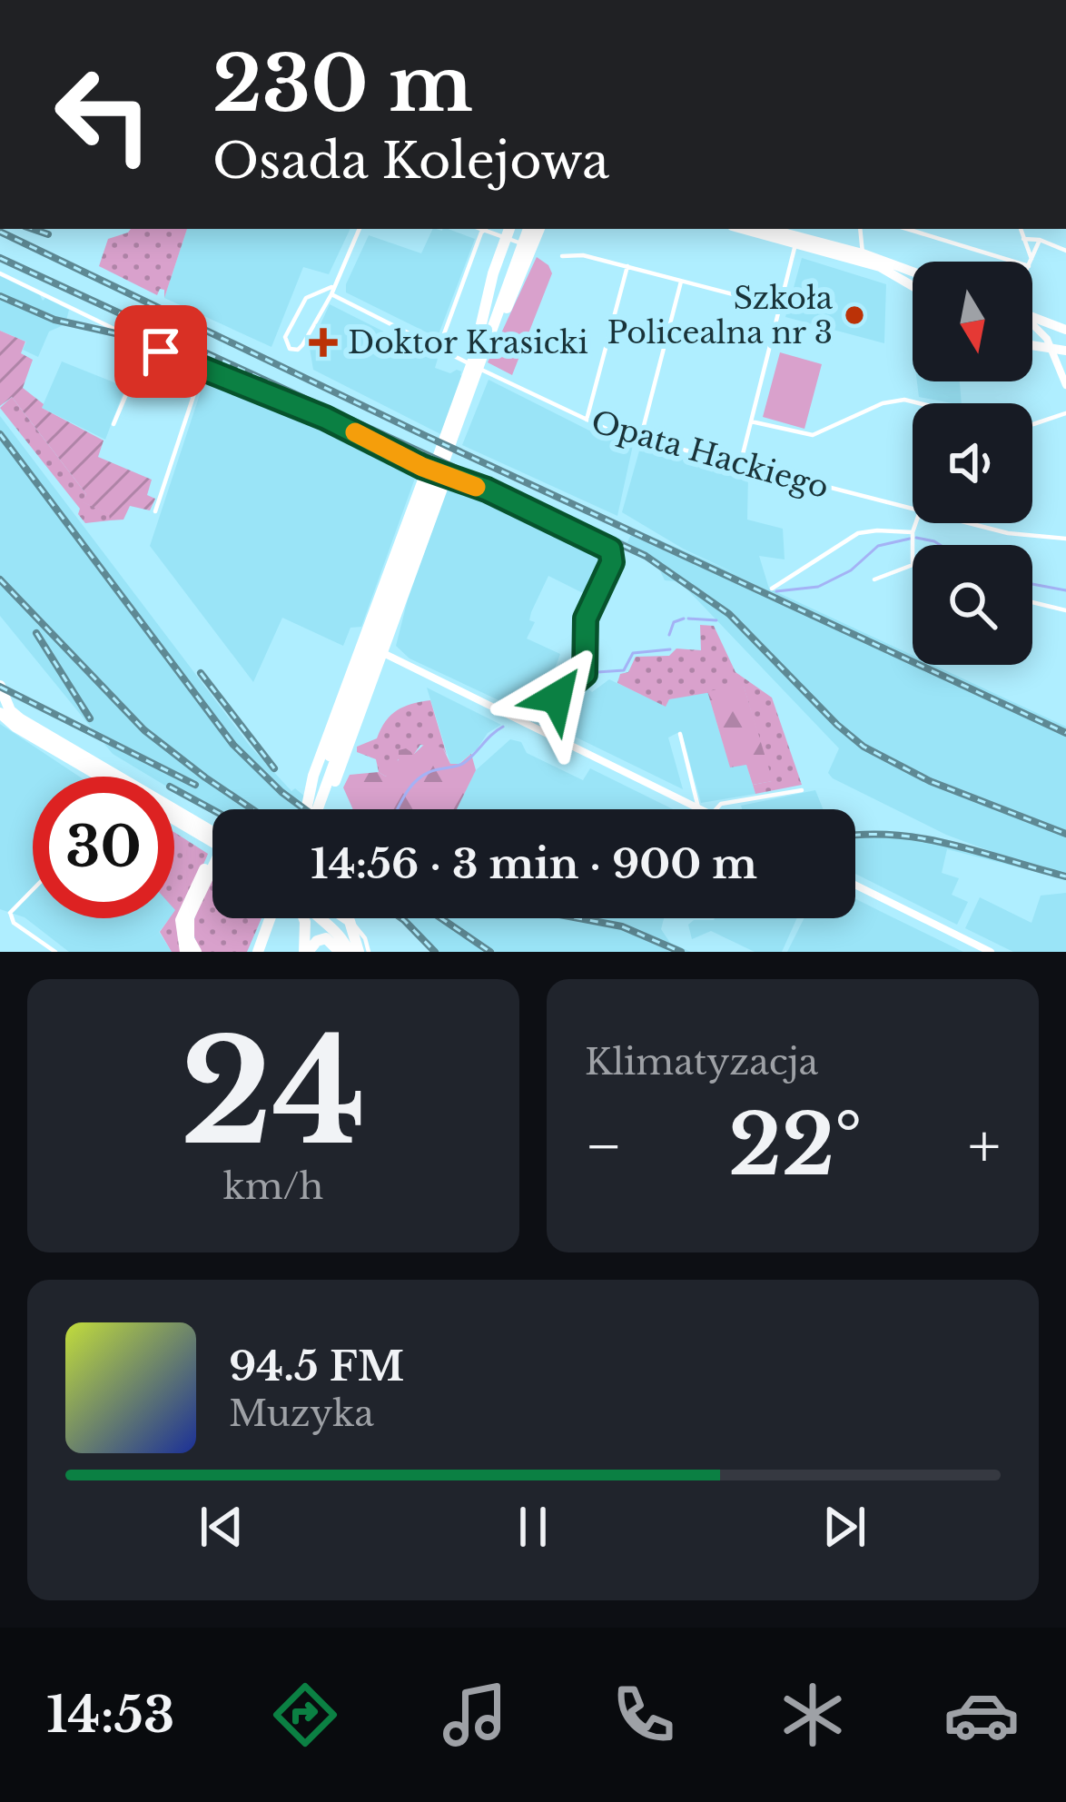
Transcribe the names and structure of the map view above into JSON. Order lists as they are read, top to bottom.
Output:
{
  "streets": {
    "street": ["Opata Hackiego"]
  },
  "places": {
    "other": ["Szkoła Policealna nr 3"],
    "health": ["Doktor Krasicki"]
  },
  "north": "bottom",
  "page": {
    "turn": ["230 m", "Osada Kolejowa"],
    "limit": "30",
    "trip": "14:56 · 3 min · 900 m",
    "tile": [
      ["24", "km/h"],
      "Klimatyzacja"
    ],
    "heat": ["−", "22°", "+"],
    "song": ["94.5 FM", "Muzyka"],
    "tabs": "14:53"
  }
}
